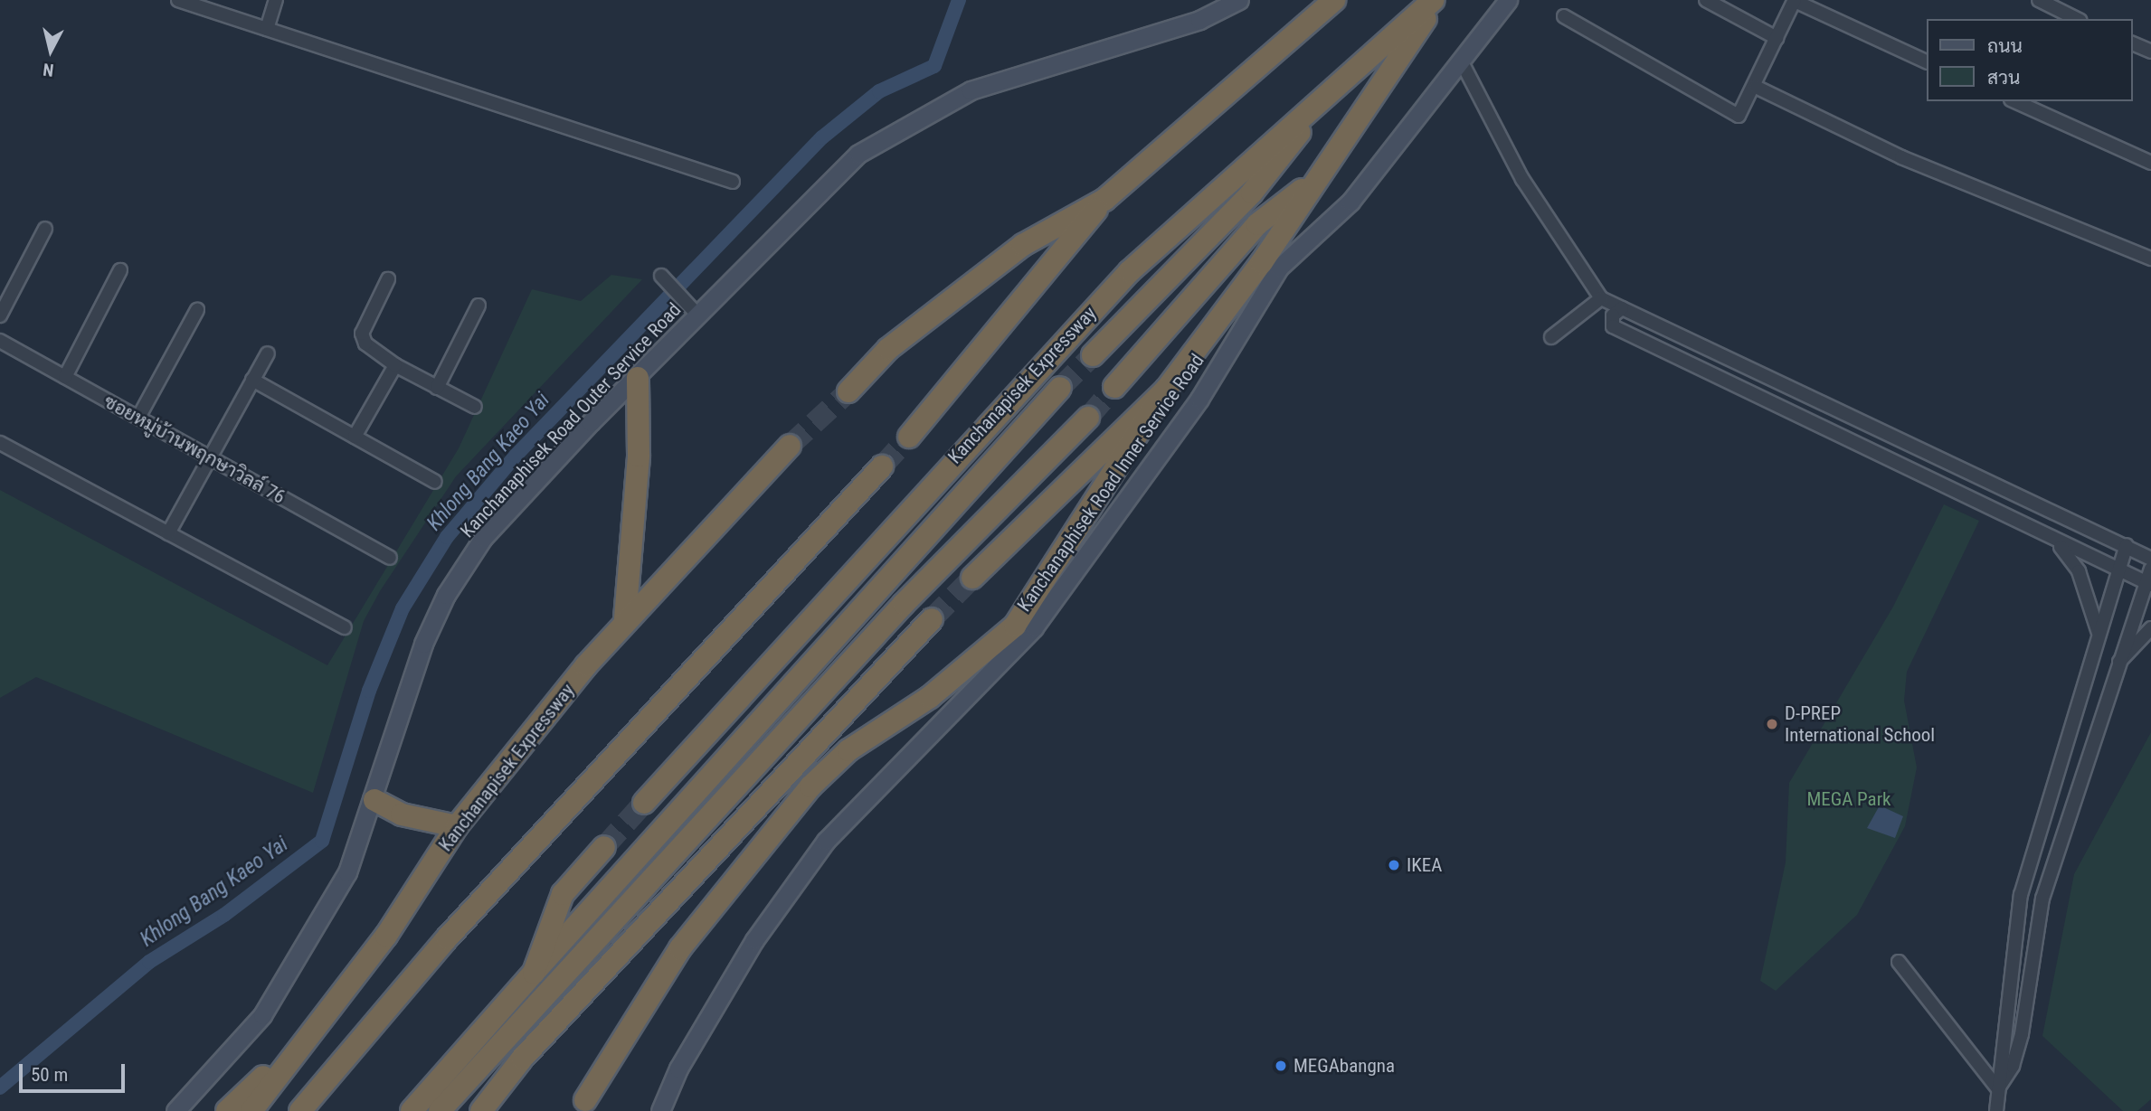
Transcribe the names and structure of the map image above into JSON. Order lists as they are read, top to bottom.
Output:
{
  "streets": {
    "highway": ["Kanchanapisek Expressway"],
    "main road": ["Kanchanaphisek Road Outer Service Road", "Kanchanaphisek Road Inner Service Road"],
    "street": ["ซอยหมู่บ้านพฤกษาวิลล์ 76"]
  },
  "water": ["Khlong Bang Kaeo Yai"],
  "parks": ["MEGA Park"],
  "places": ["D-PREP International School", "IKEA", "MEGAbangna"],
  "legend": ["ถนน", "สวน"],
  "scale_bar": "50 m",
  "north": "bottom"
}
